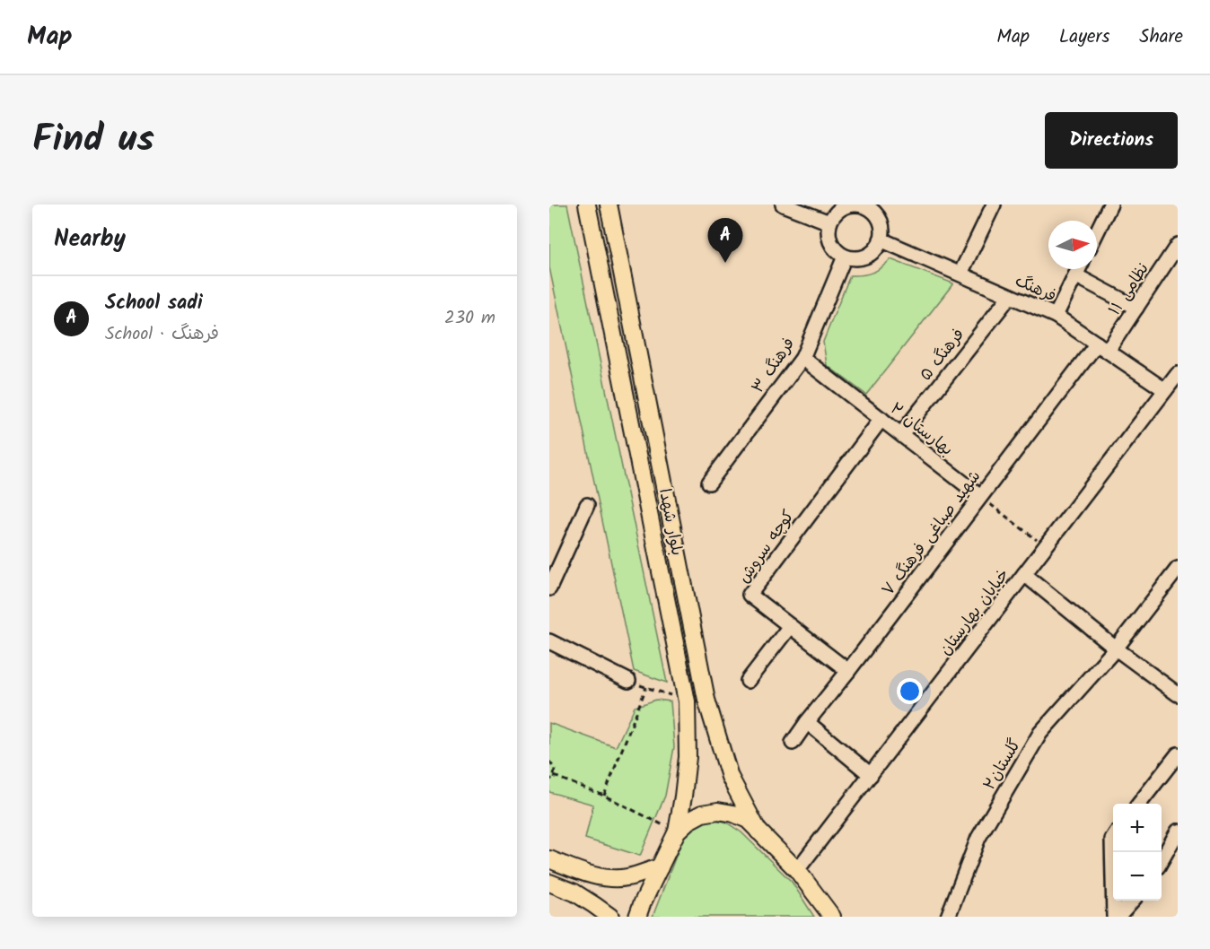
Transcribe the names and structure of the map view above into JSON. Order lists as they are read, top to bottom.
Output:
{
  "streets": {
    "main road": ["بلوار شهدا"],
    "street": [
      "فرهنگ",
      "نظامی ۱۱",
      "فرهنگ ۵",
      "فرهنگ ۳",
      "بهارستان ۲",
      "شهید صباغی فرهنگ ۷",
      "کوچه سروش",
      "خیابان بهارستان",
      "گلستان۲"
    ]
  },
  "crossings": [
    ["فرهنگ", "نظامی ۱۱"],
    ["فرهنگ", "فرهنگ ۵"],
    ["فرهنگ", "فرهنگ ۳"],
    ["فرهنگ", "شهید صباغی فرهنگ ۷"],
    ["فرهنگ", "خیابان بهارستان"],
    ["نظامی ۱۱", "شهید صباغی فرهنگ ۷"],
    ["فرهنگ ۵", "بهارستان ۲"],
    ["فرهنگ ۳", "بهارستان ۲"],
    ["بهارستان ۲", "شهید صباغی فرهنگ ۷"],
    ["بهارستان ۲", "کوچه سروش"],
    ["شهید صباغی فرهنگ ۷", "کوچه سروش"]
  ],
  "north": "right",
  "page": {
    "header": "Map",
    "nav": ["Map", "Layers", "Share"],
    "title": "Find us",
    "buttons": "Directions",
    "heading": "Nearby",
    "pins": "A",
    "list": [
      {
        "mark": "A",
        "name": "School sadi",
        "note": "School · فرهنگ",
        "value": "230 m"
      }
    ],
    "map_buttons": ["+", "−"]
  }
}
